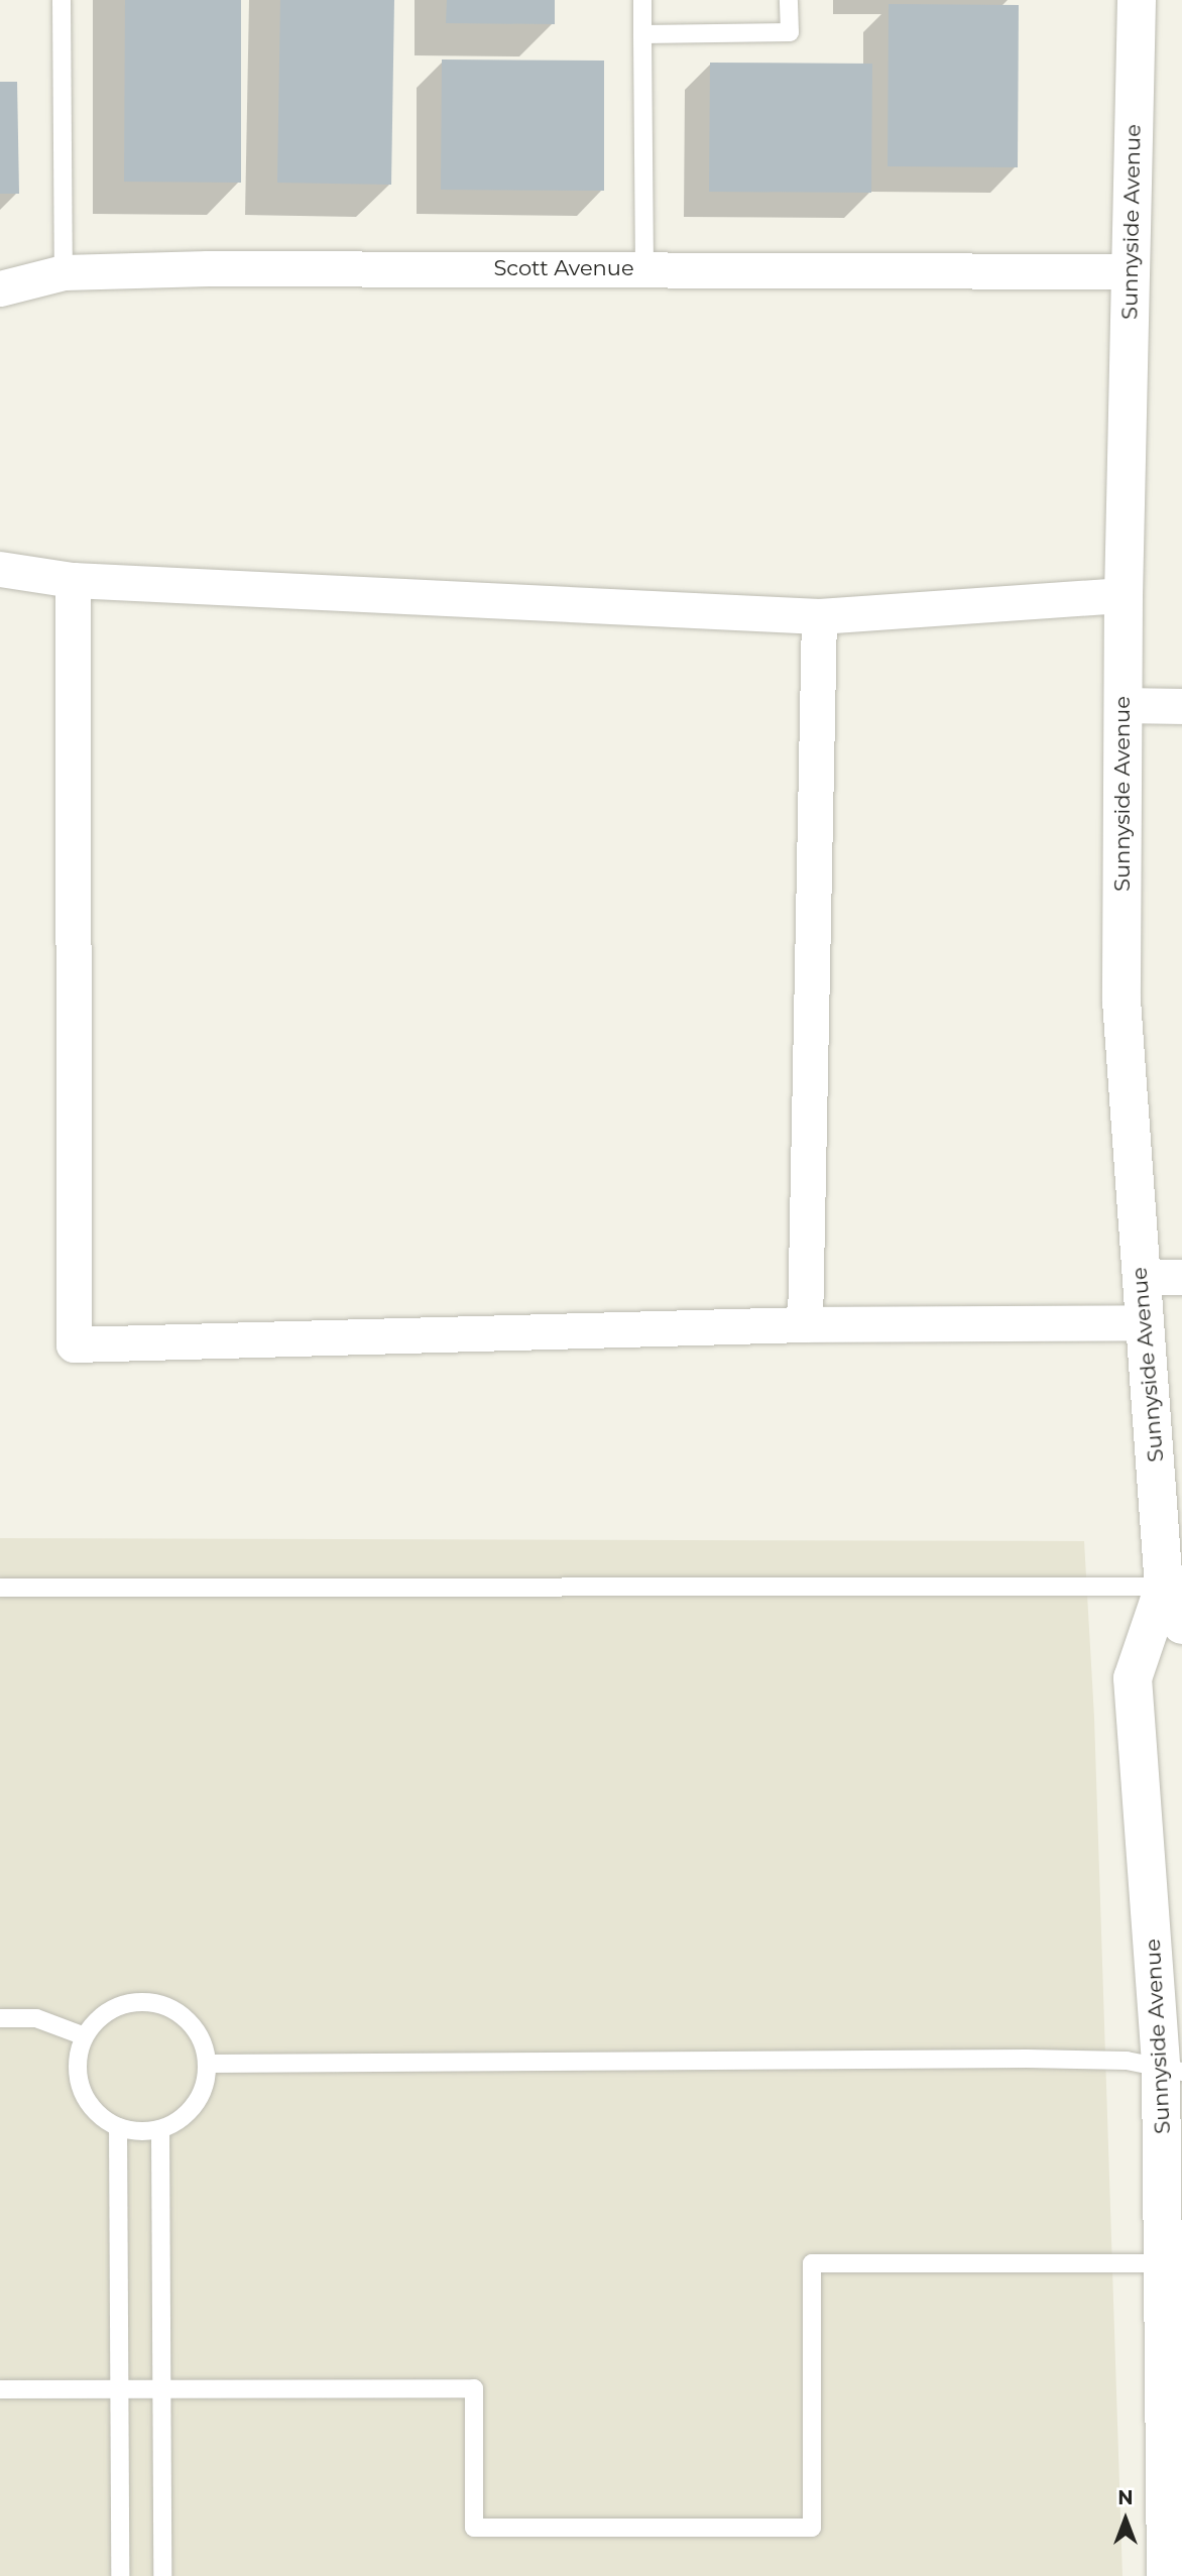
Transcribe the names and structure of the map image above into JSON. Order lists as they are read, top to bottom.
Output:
{
  "streets": {
    "main road": ["Sunnyside Avenue"],
    "street": ["Scott Avenue"]
  },
  "crossings": [
    ["Sunnyside Avenue", "Scott Avenue"]
  ],
  "north": "top"
}
